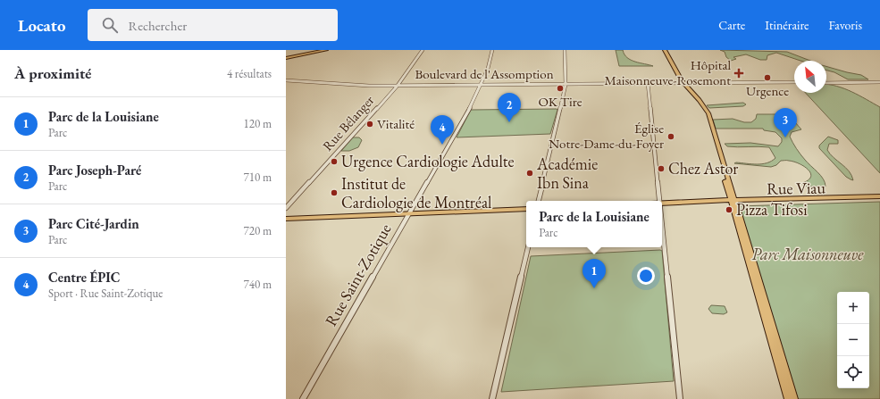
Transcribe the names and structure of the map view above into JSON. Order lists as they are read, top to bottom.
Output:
{
  "streets": {
    "main road": ["Rue Viau"],
    "street": ["Boulevard de l'Assomption", "Rue Bélanger", "Rue Saint-Zotique"]
  },
  "crossings": [
    ["Boulevard de l'Assomption", "Rue Bélanger"],
    ["Boulevard de l'Assomption", "Rue Saint-Zotique"]
  ],
  "parks": ["Parc Maisonneuve"],
  "places": {
    "health": ["Hôpital Maisonneuve-Rosemont"],
    "other": [
      "Urgence",
      "OK Tire",
      "Vitalité",
      "Église Notre-Dame-du-Foyer",
      "Urgence Cardiologie Adulte",
      "Chez Astor",
      "Académie Ibn Sina",
      "Institut de Cardiologie de Montréal",
      "Pizza Tifosi"
    ]
  },
  "north": "top left",
  "page": {
    "header": "Locato",
    "search": "Rechercher",
    "nav": ["Carte", "Itinéraire", "Favoris"],
    "heading": ["À proximité", "4 résultats"],
    "pins": [
      "2",
      "3",
      "4",
      "1"
    ],
    "list": [
      {
        "mark": "1",
        "name": "Parc de la Louisiane",
        "note": "Parc",
        "value": "120 m"
      },
      {
        "mark": "2",
        "name": "Parc Joseph-Paré",
        "note": "Parc",
        "value": "710 m"
      },
      {
        "mark": "3",
        "name": "Parc Cité-Jardin",
        "note": "Parc",
        "value": "720 m"
      },
      {
        "mark": "4",
        "name": "Centre ÉPIC",
        "note": "Sport · Rue Saint-Zotique",
        "value": "740 m"
      }
    ],
    "popup": ["Parc de la Louisiane", "Parc"],
    "map_buttons": ["+", "−"]
  }
}
